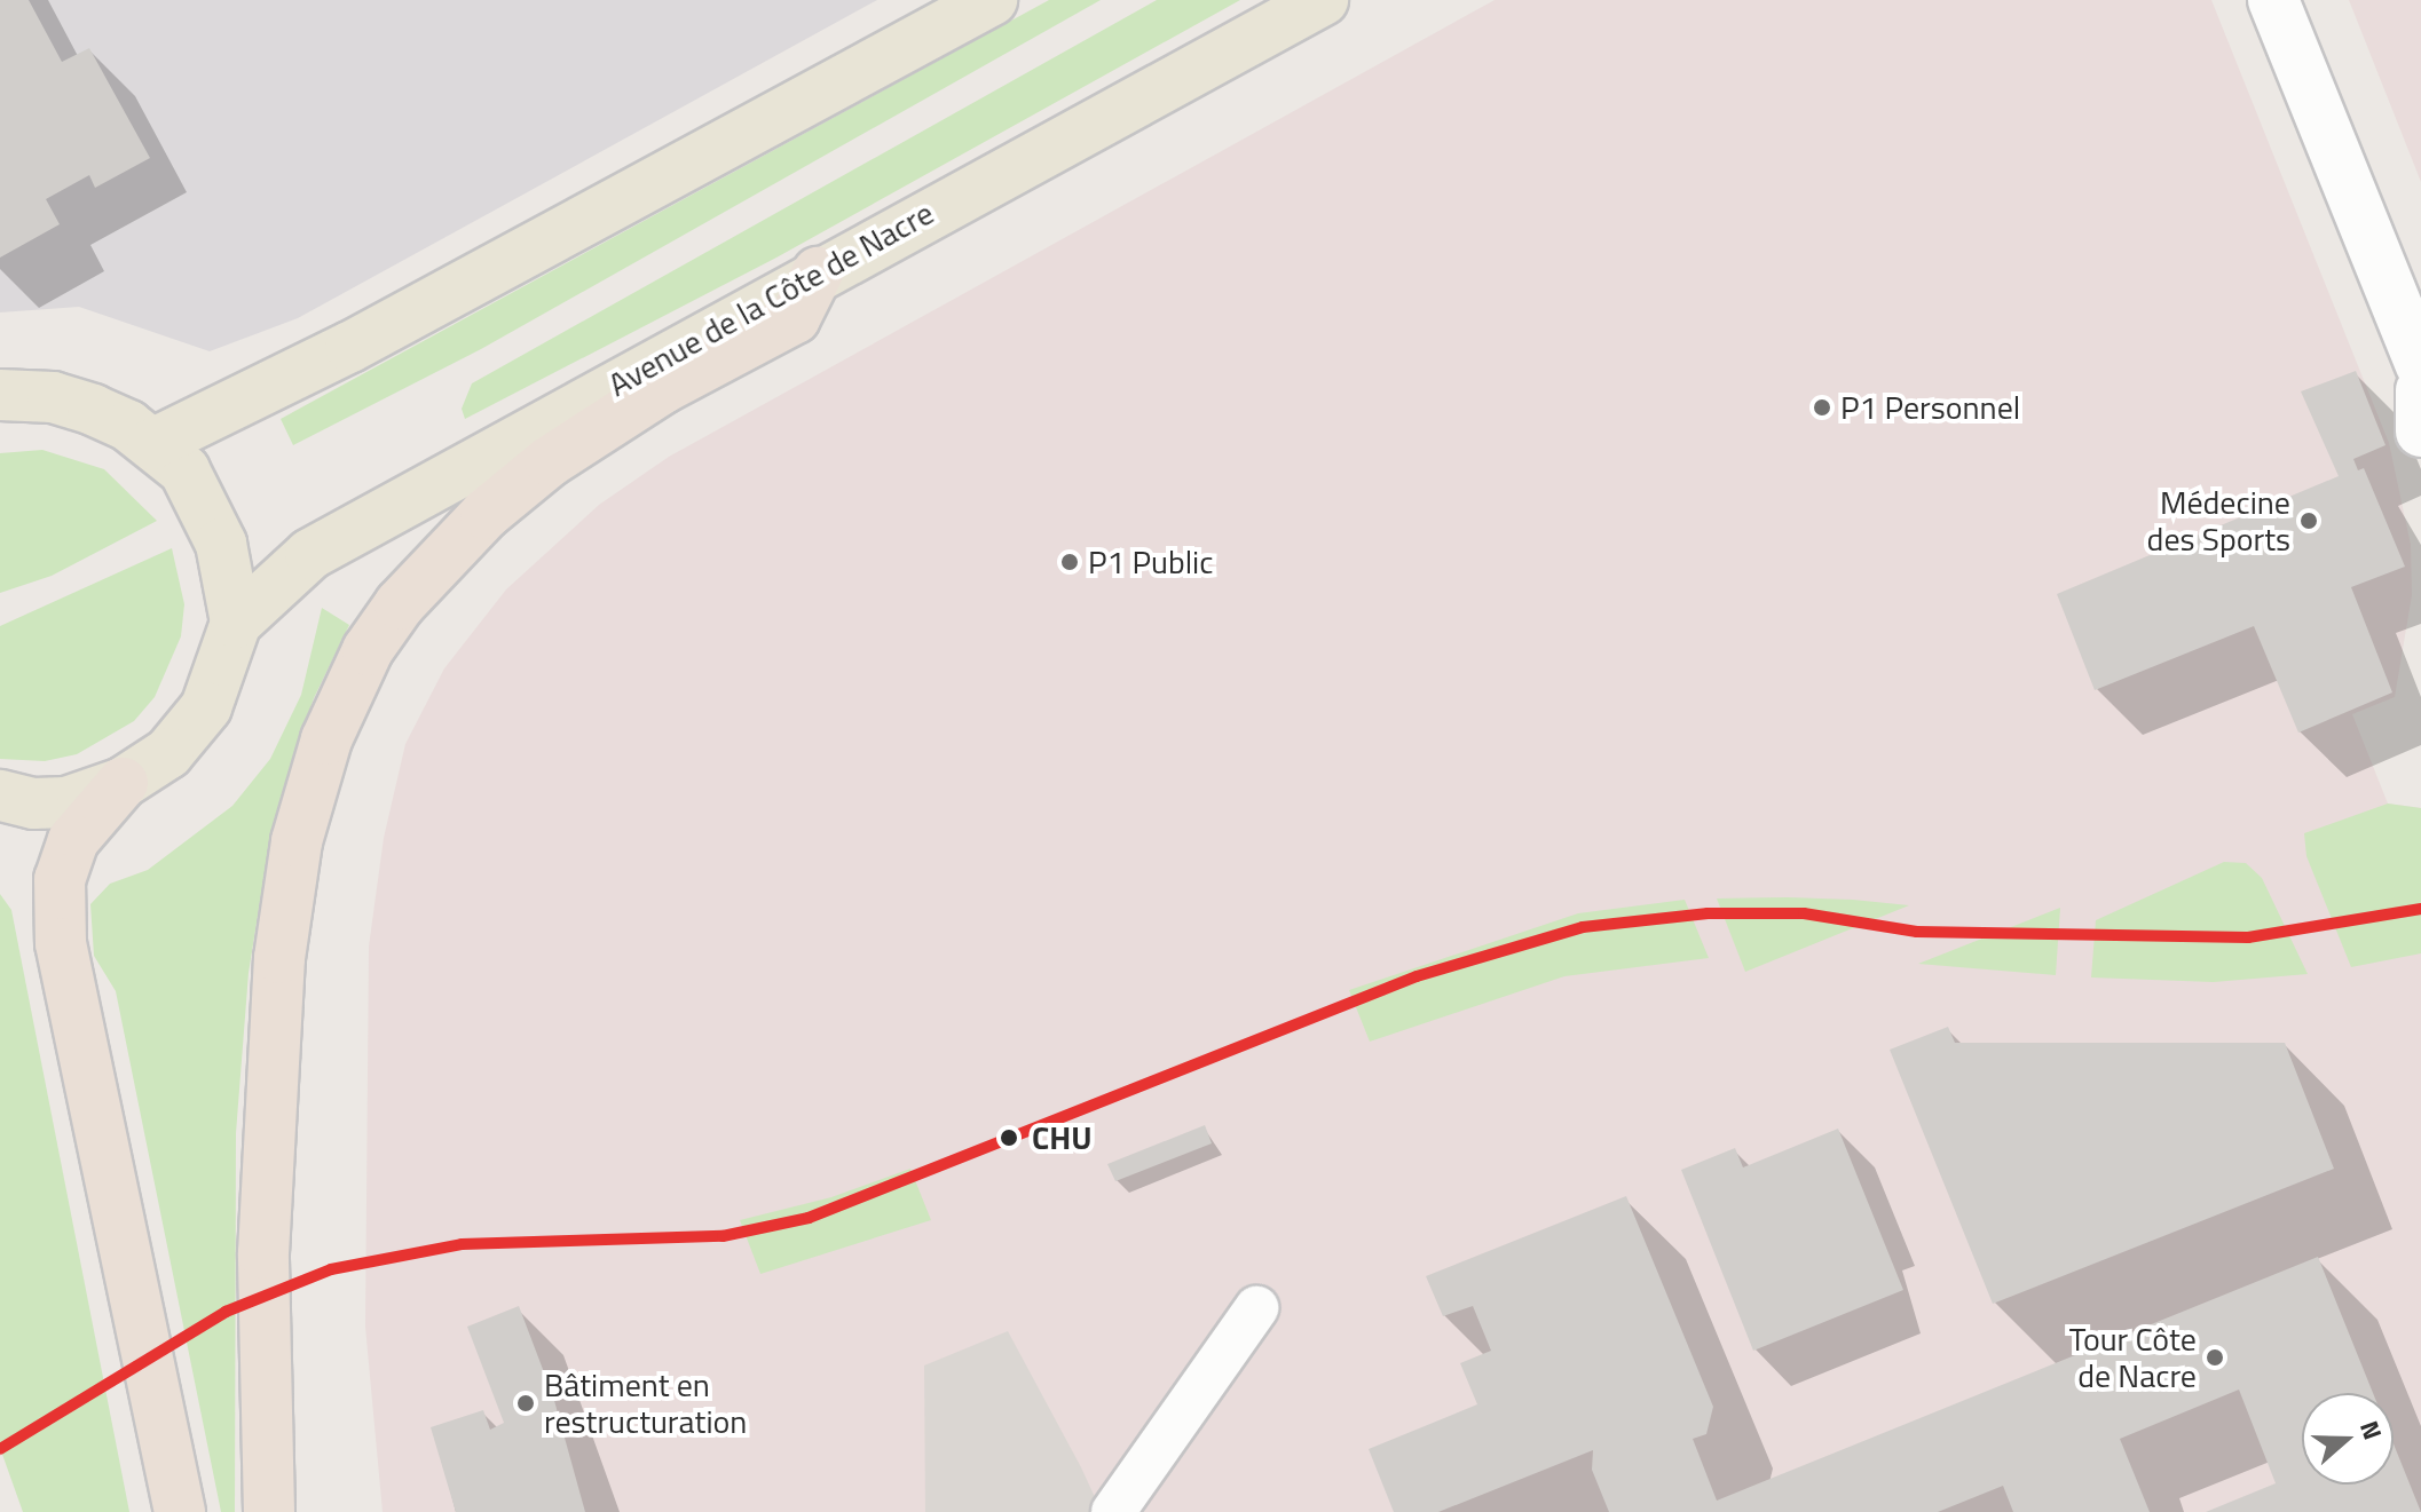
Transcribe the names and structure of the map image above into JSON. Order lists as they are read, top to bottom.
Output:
{
  "streets": {
    "main road": ["Avenue de la Côte de Nacre"]
  },
  "places": [
    "P1 Personnel",
    "Médecine des Sports",
    "P1 Public",
    "CHU",
    "Tour Côte de Nacre",
    "Bâtiment en restructuration"
  ],
  "north": "right"
}
